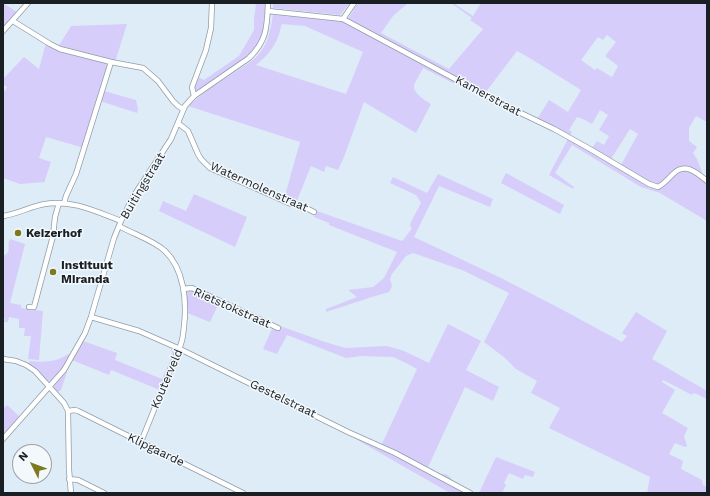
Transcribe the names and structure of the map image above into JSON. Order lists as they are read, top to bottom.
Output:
{
  "streets": {
    "street": [
      "Kamerstraat",
      "Buitingstraat",
      "Watermolenstraat",
      "Rietstokstraat",
      "Kouterveld",
      "Gestelstraat",
      "Klipgaarde"
    ]
  },
  "crossings": [
    ["Kamerstraat", "Buitingstraat"],
    ["Buitingstraat", "Watermolenstraat"],
    ["Buitingstraat", "Rietstokstraat"],
    ["Buitingstraat", "Gestelstraat"],
    ["Rietstokstraat", "Kouterveld"],
    ["Kouterveld", "Gestelstraat"],
    ["Kouterveld", "Klipgaarde"]
  ],
  "places": ["Keizerhof", "Instituut Miranda"],
  "north": "top left"
}
